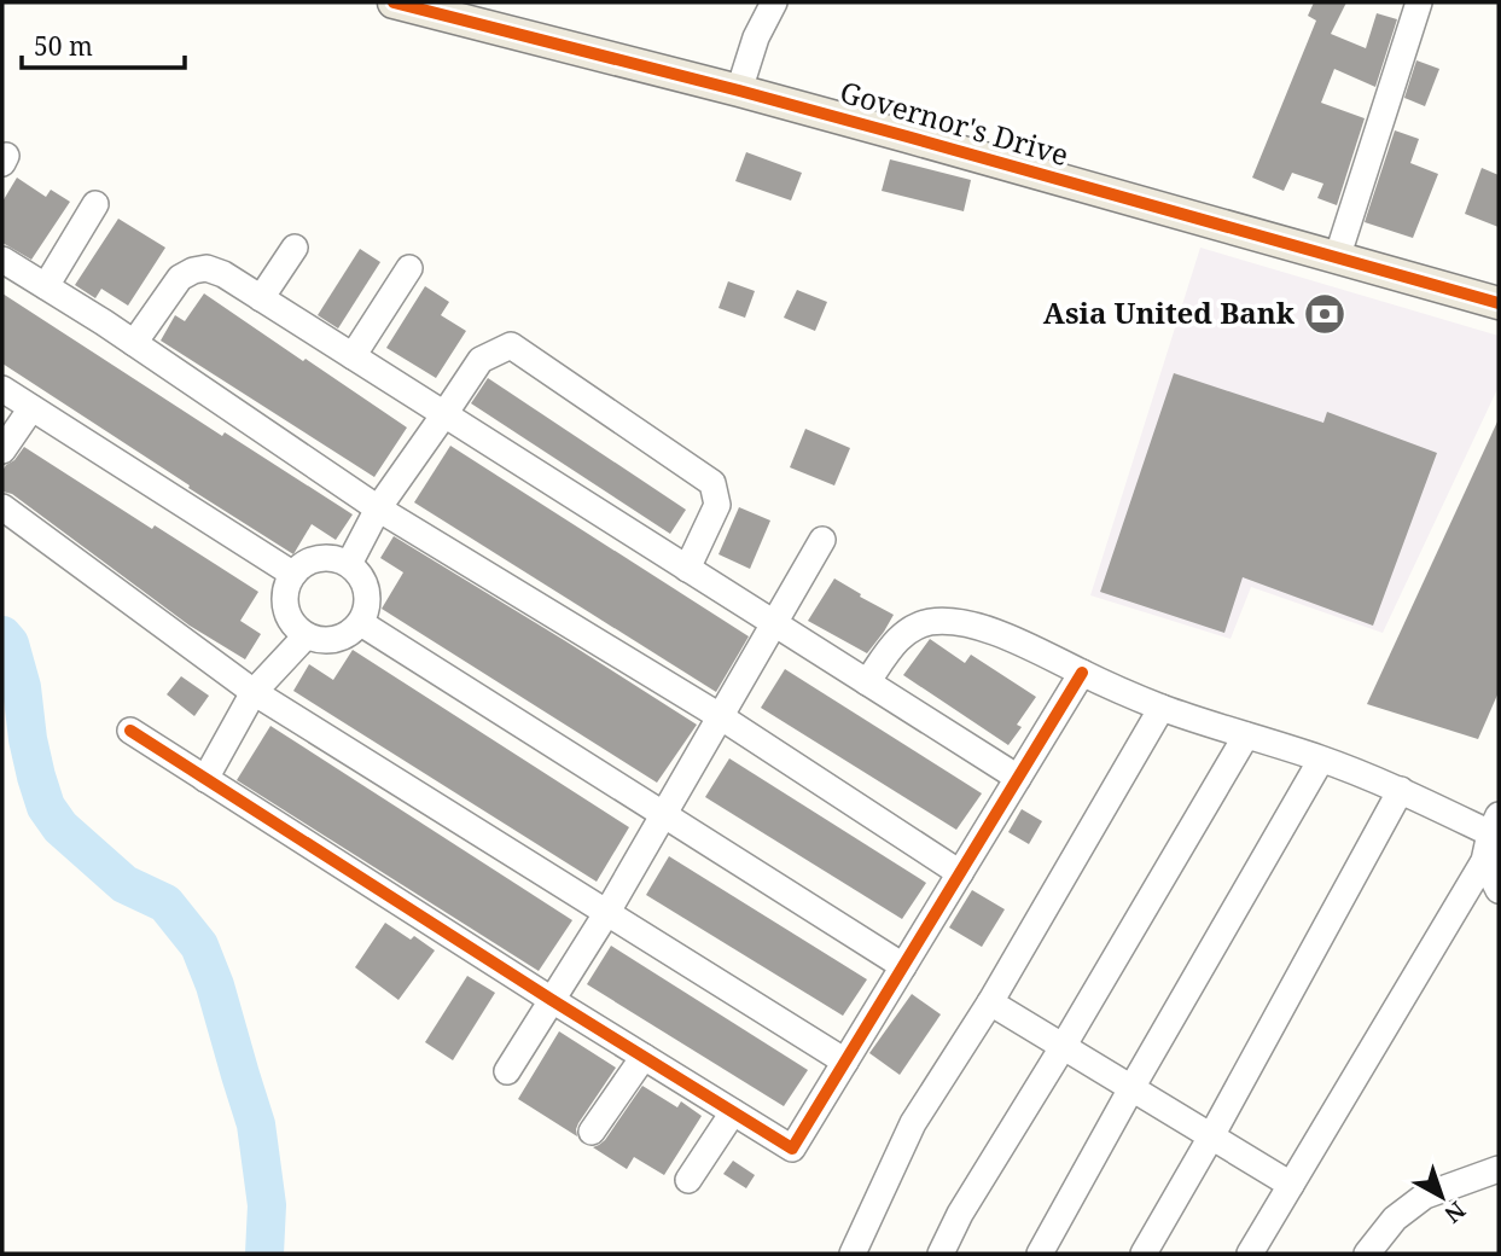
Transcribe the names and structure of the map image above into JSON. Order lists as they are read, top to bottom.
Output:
{
  "streets": {
    "main road": ["Governor's Drive"]
  },
  "places": {
    "bank": ["Asia United Bank"]
  },
  "scale_bar": "50 m",
  "north": "bottom right"
}
